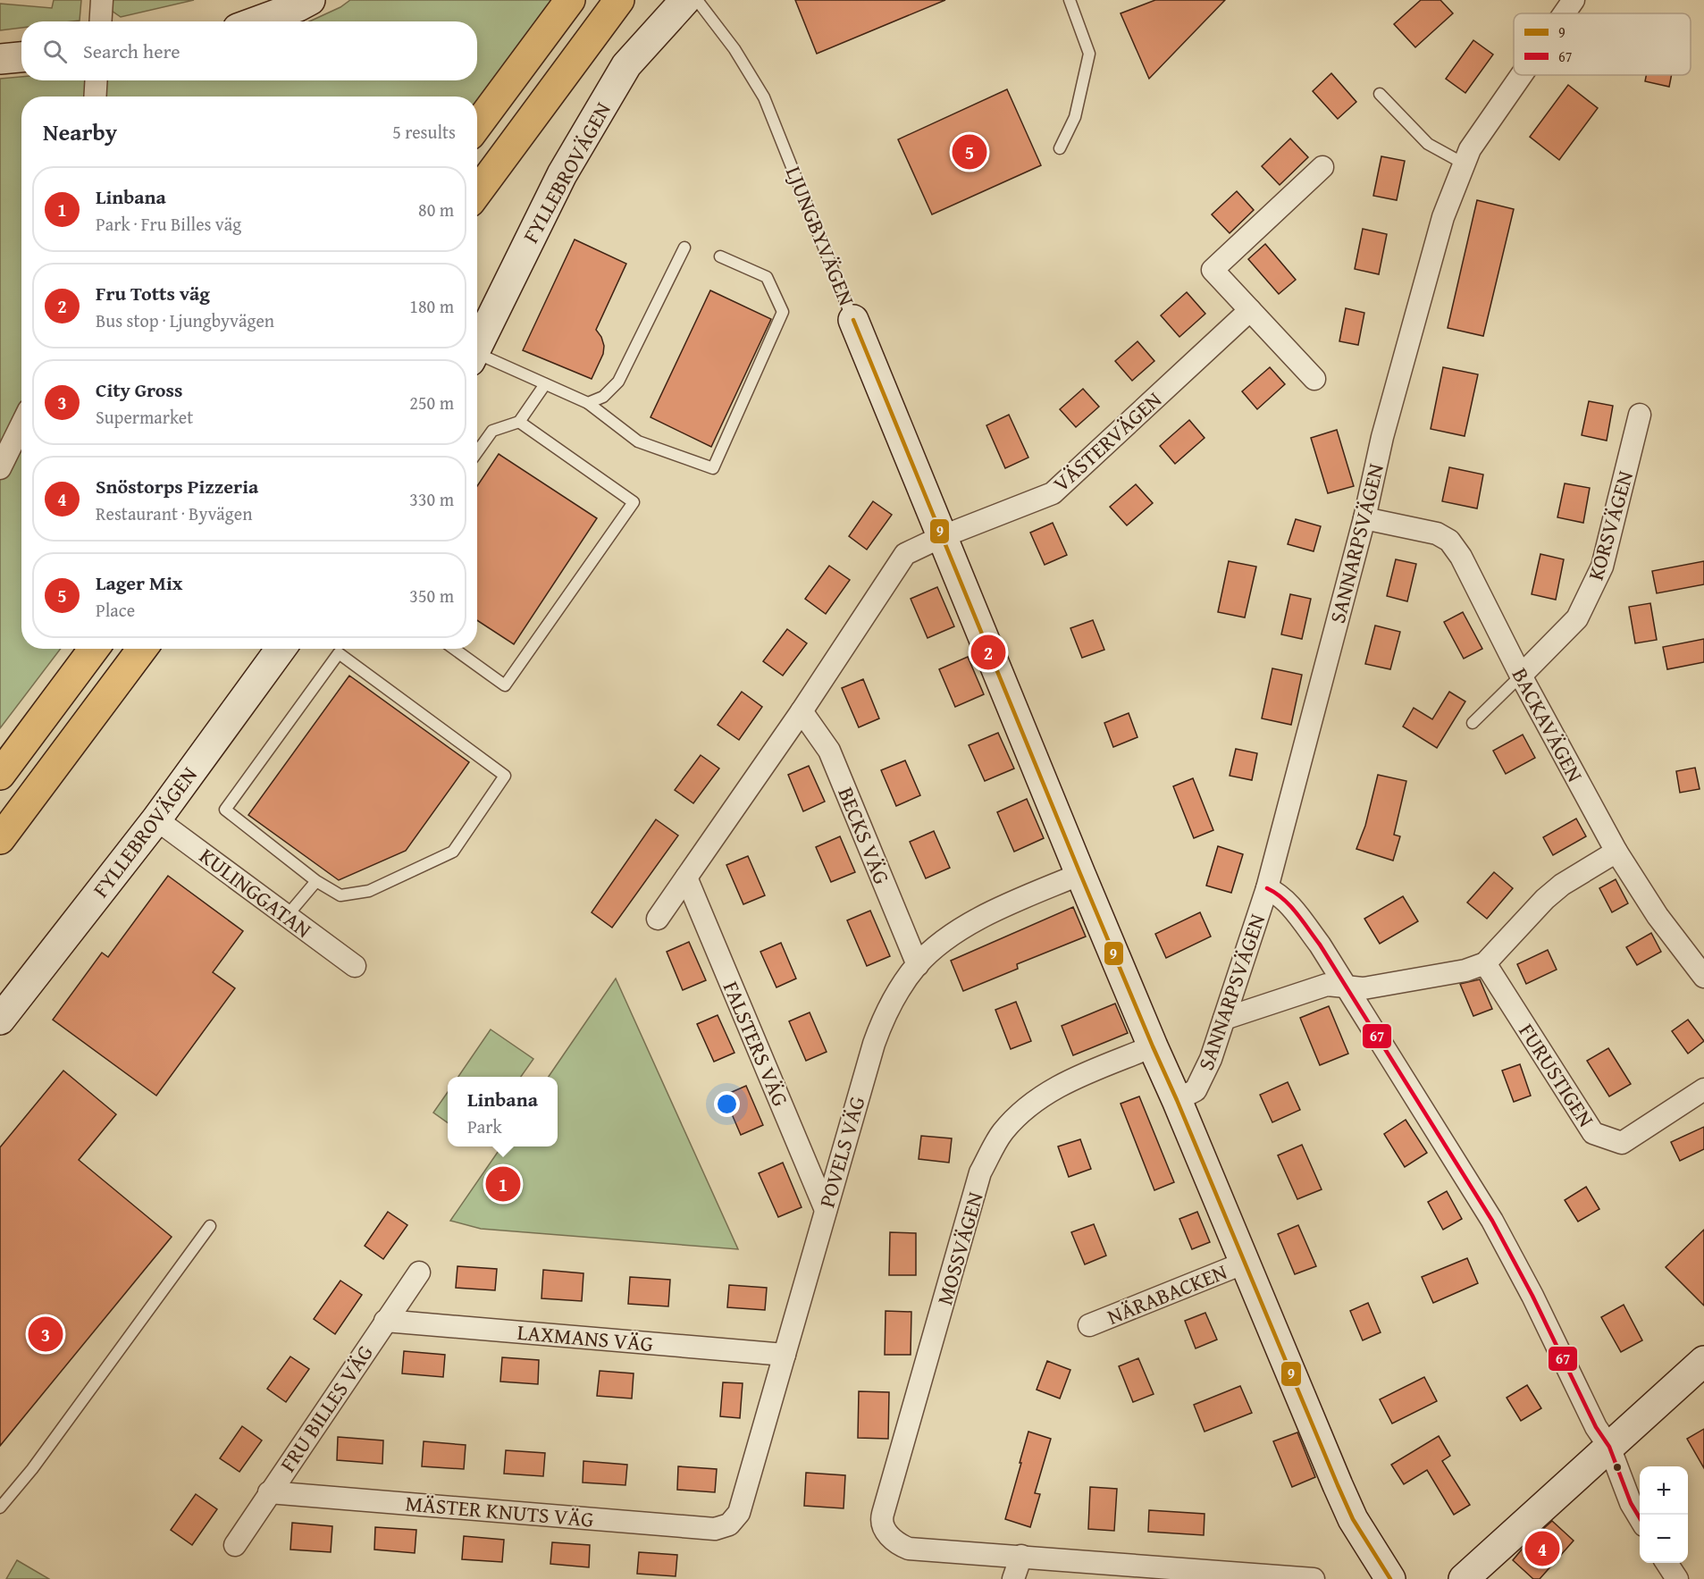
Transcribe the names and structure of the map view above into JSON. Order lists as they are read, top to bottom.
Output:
{
  "streets": {
    "street": [
      "FYLLEBROVÄGEN",
      "LJUNGBYVÄGEN",
      "VÄSTERVÄGEN",
      "KORSVÄGEN",
      "SANNARPSVÄGEN",
      "BACKAVÄGEN",
      "BECKS VÄG",
      "KULINGGATAN",
      "FALSTERS VÄG",
      "FURUSTIGEN",
      "POVELS VÄG",
      "MOSSVÄGEN",
      "NÄRABACKEN",
      "LAXMANS VÄG",
      "FRU BILLES VÄG",
      "MÄSTER KNUTS VÄG"
    ]
  },
  "crossings": [
    ["FYLLEBROVÄGEN", "KULINGGATAN"],
    ["LJUNGBYVÄGEN", "VÄSTERVÄGEN"],
    ["LJUNGBYVÄGEN", "SANNARPSVÄGEN"],
    ["LJUNGBYVÄGEN", "POVELS VÄG"],
    ["LJUNGBYVÄGEN", "MOSSVÄGEN"],
    ["LJUNGBYVÄGEN", "NÄRABACKEN"],
    ["VÄSTERVÄGEN", "BECKS VÄG"],
    ["VÄSTERVÄGEN", "FALSTERS VÄG"],
    ["KORSVÄGEN", "BACKAVÄGEN"],
    ["SANNARPSVÄGEN", "BACKAVÄGEN"],
    ["BECKS VÄG", "POVELS VÄG"],
    ["FALSTERS VÄG", "POVELS VÄG"],
    ["POVELS VÄG", "LAXMANS VÄG"],
    ["POVELS VÄG", "MÄSTER KNUTS VÄG"],
    ["LAXMANS VÄG", "FRU BILLES VÄG"],
    ["FRU BILLES VÄG", "MÄSTER KNUTS VÄG"]
  ],
  "lines": ["transit line 9", "transit line 67"],
  "legend": ["9", "67"],
  "page": {
    "search": "Search here",
    "heading": ["Nearby", "5 results"],
    "pins": [
      "5",
      "2",
      "1",
      "3",
      "4"
    ],
    "list": [
      {
        "mark": "1",
        "name": "Linbana",
        "note": "Park · Fru Billes väg",
        "value": "80 m"
      },
      {
        "mark": "2",
        "name": "Fru Totts väg",
        "note": "Bus stop · Ljungbyvägen",
        "value": "180 m"
      },
      {
        "mark": "3",
        "name": "City Gross",
        "note": "Supermarket",
        "value": "250 m"
      },
      {
        "mark": "4",
        "name": "Snöstorps Pizzeria",
        "note": "Restaurant · Byvägen",
        "value": "330 m"
      },
      {
        "mark": "5",
        "name": "Lager Mix",
        "note": "Place",
        "value": "350 m"
      }
    ],
    "popup": ["Linbana", "Park"],
    "map_buttons": ["+", "−"]
  }
}
